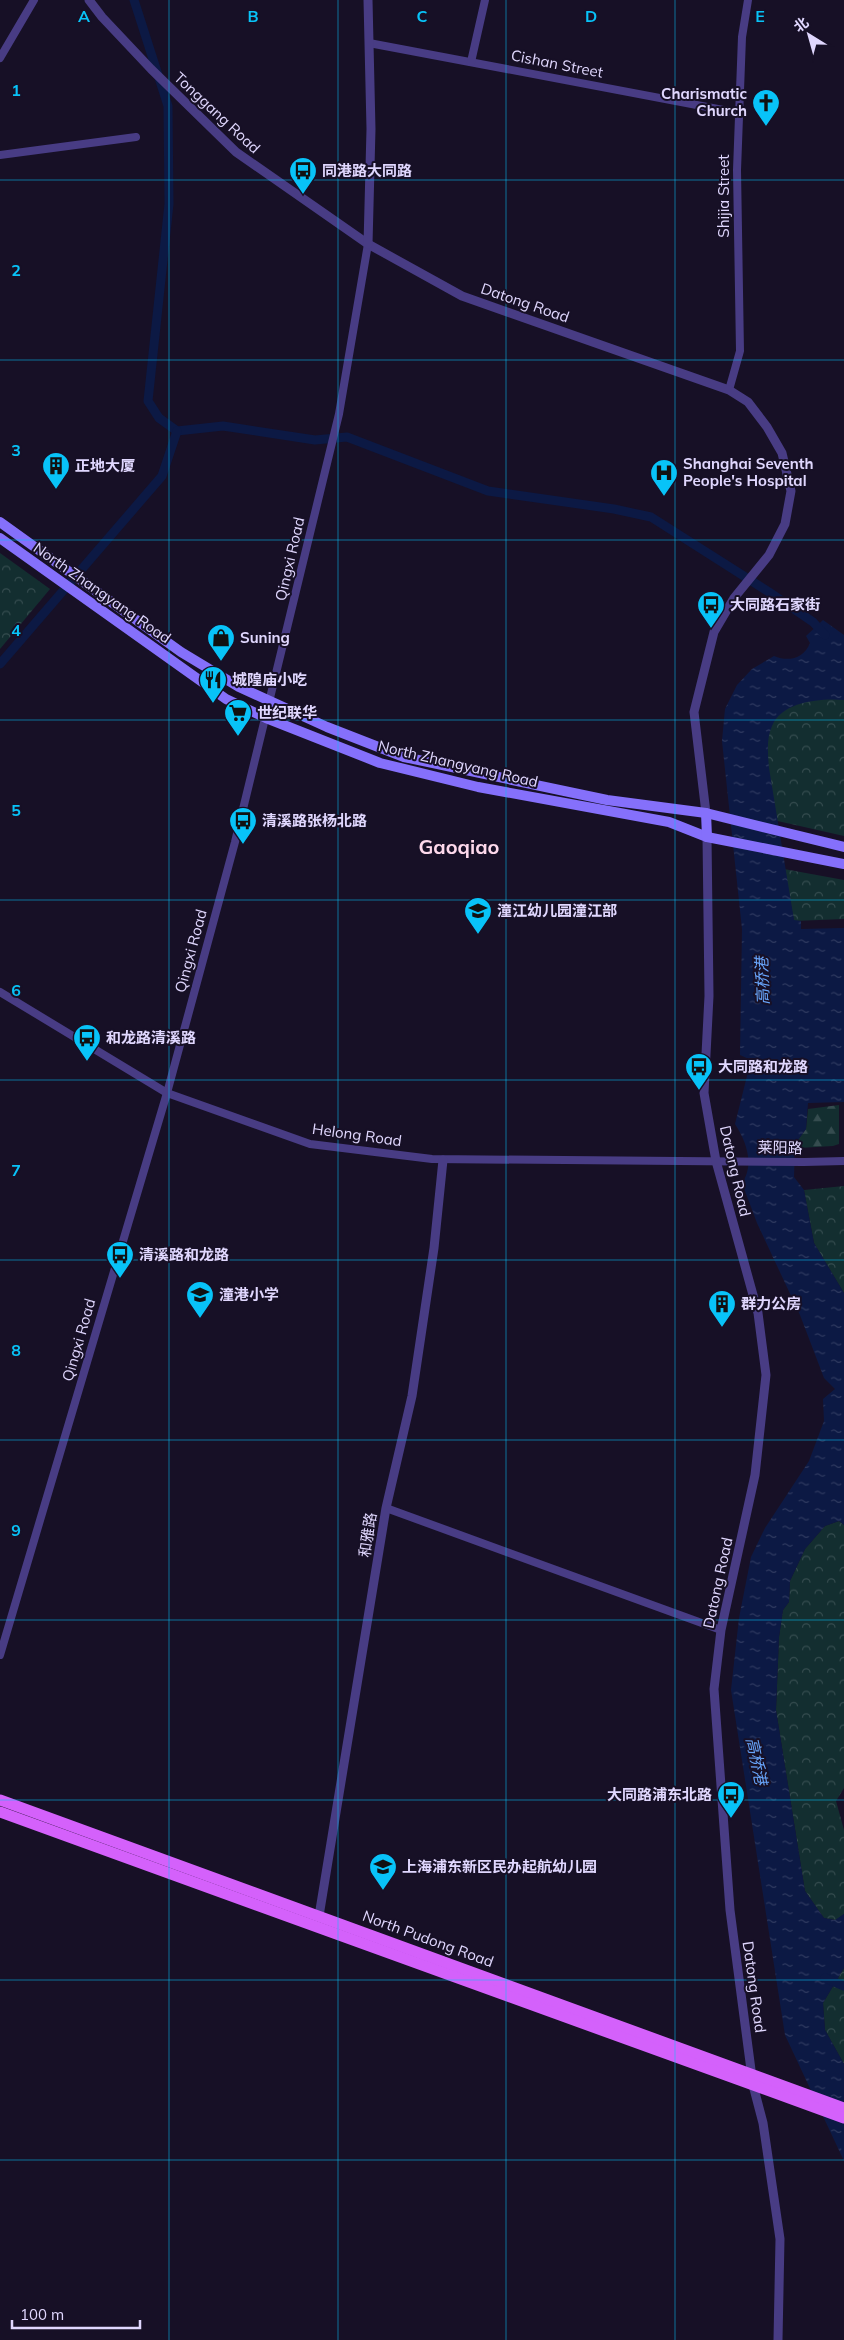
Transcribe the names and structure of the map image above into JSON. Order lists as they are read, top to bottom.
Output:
{
  "streets": {
    "main road": ["North Zhangyang Road", "North Pudong Road"],
    "street": [
      "Cishan Street",
      "Tonggang Road",
      "Shijia Street",
      "Datong Road",
      "Qingxi Road",
      "Helong Road",
      "莱阳路",
      "和雅路"
    ]
  },
  "crossings": [
    ["Cishan Street", "Shijia Street"],
    ["Tonggang Road", "Datong Road"],
    ["Tonggang Road", "Qingxi Road"],
    ["Shijia Street", "Datong Road"],
    ["Datong Road", "Qingxi Road"],
    ["Datong Road", "North Zhangyang Road"],
    ["Datong Road", "Helong Road"],
    ["Datong Road", "莱阳路"],
    ["Datong Road", "North Pudong Road"],
    ["Qingxi Road", "North Zhangyang Road"],
    ["Qingxi Road", "Helong Road"],
    ["Helong Road", "莱阳路"],
    ["Helong Road", "和雅路"],
    ["和雅路", "North Pudong Road"]
  ],
  "districts": ["Gaoqiao"],
  "water": ["高桥港"],
  "places": {
    "church": ["Charismatic Church"],
    "bus stop": [
      "同港路大同路",
      "大同路石家街",
      "清溪路张杨北路",
      "和龙路清溪路",
      "大同路和龙路",
      "清溪路和龙路",
      "大同路浦东北路"
    ],
    "building": ["正地大厦", "群力公房"],
    "hospital": ["Shanghai Seventh People's Hospital"],
    "shop": ["Suning"],
    "restaurant": ["城隍庙小吃"],
    "supermarket": ["世纪联华"],
    "school or university": ["潼江幼儿园潼江部", "潼港小学", "上海浦东新区民办起航幼儿园"]
  },
  "scale_bar": "100 m",
  "north": "top left",
  "grid": {
    "columns": [
      "A",
      "B",
      "C",
      "D",
      "E"
    ],
    "rows": [
      "1",
      "2",
      "3",
      "4",
      "5",
      "6",
      "7",
      "8",
      "9"
    ]
  }
}
